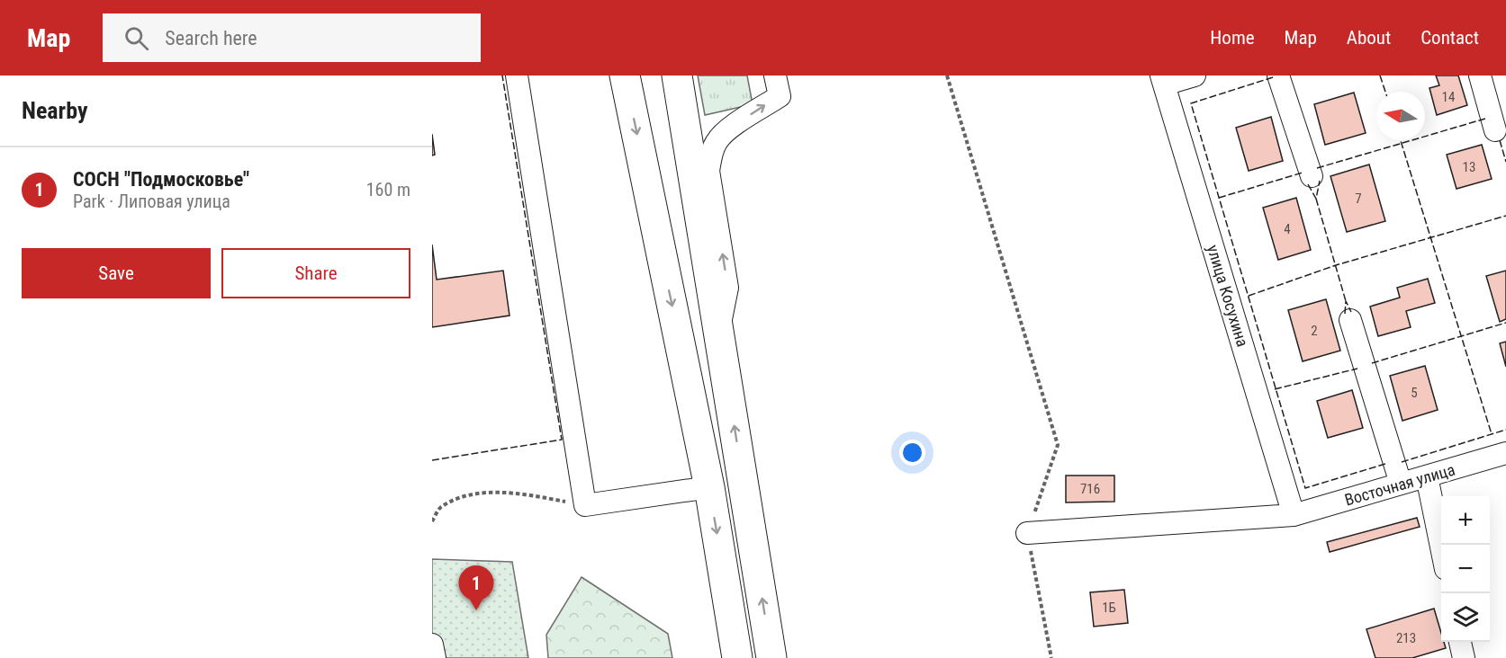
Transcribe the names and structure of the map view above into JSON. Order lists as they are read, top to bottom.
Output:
{
  "streets": {
    "street": ["улица Косухина", "Восточная улица"]
  },
  "crossings": [
    ["улица Косухина", "Восточная улица"]
  ],
  "house_numbers": [
    "14",
    "13",
    "7",
    "4",
    "2",
    "5",
    "716",
    "1Б",
    "213"
  ],
  "north": "left",
  "page": {
    "header": "Map",
    "search": "Search here",
    "nav": [
      "Home",
      "Map",
      "About",
      "Contact"
    ],
    "heading": "Nearby",
    "list": [
      {
        "mark": "1",
        "name": "СОСН \"Подмосковье\"",
        "note": "Park · Липовая улица",
        "value": "160 m"
      }
    ],
    "buttons": ["Save", "Share"],
    "map_buttons": ["+", "−"],
    "pins": "1"
  }
}
